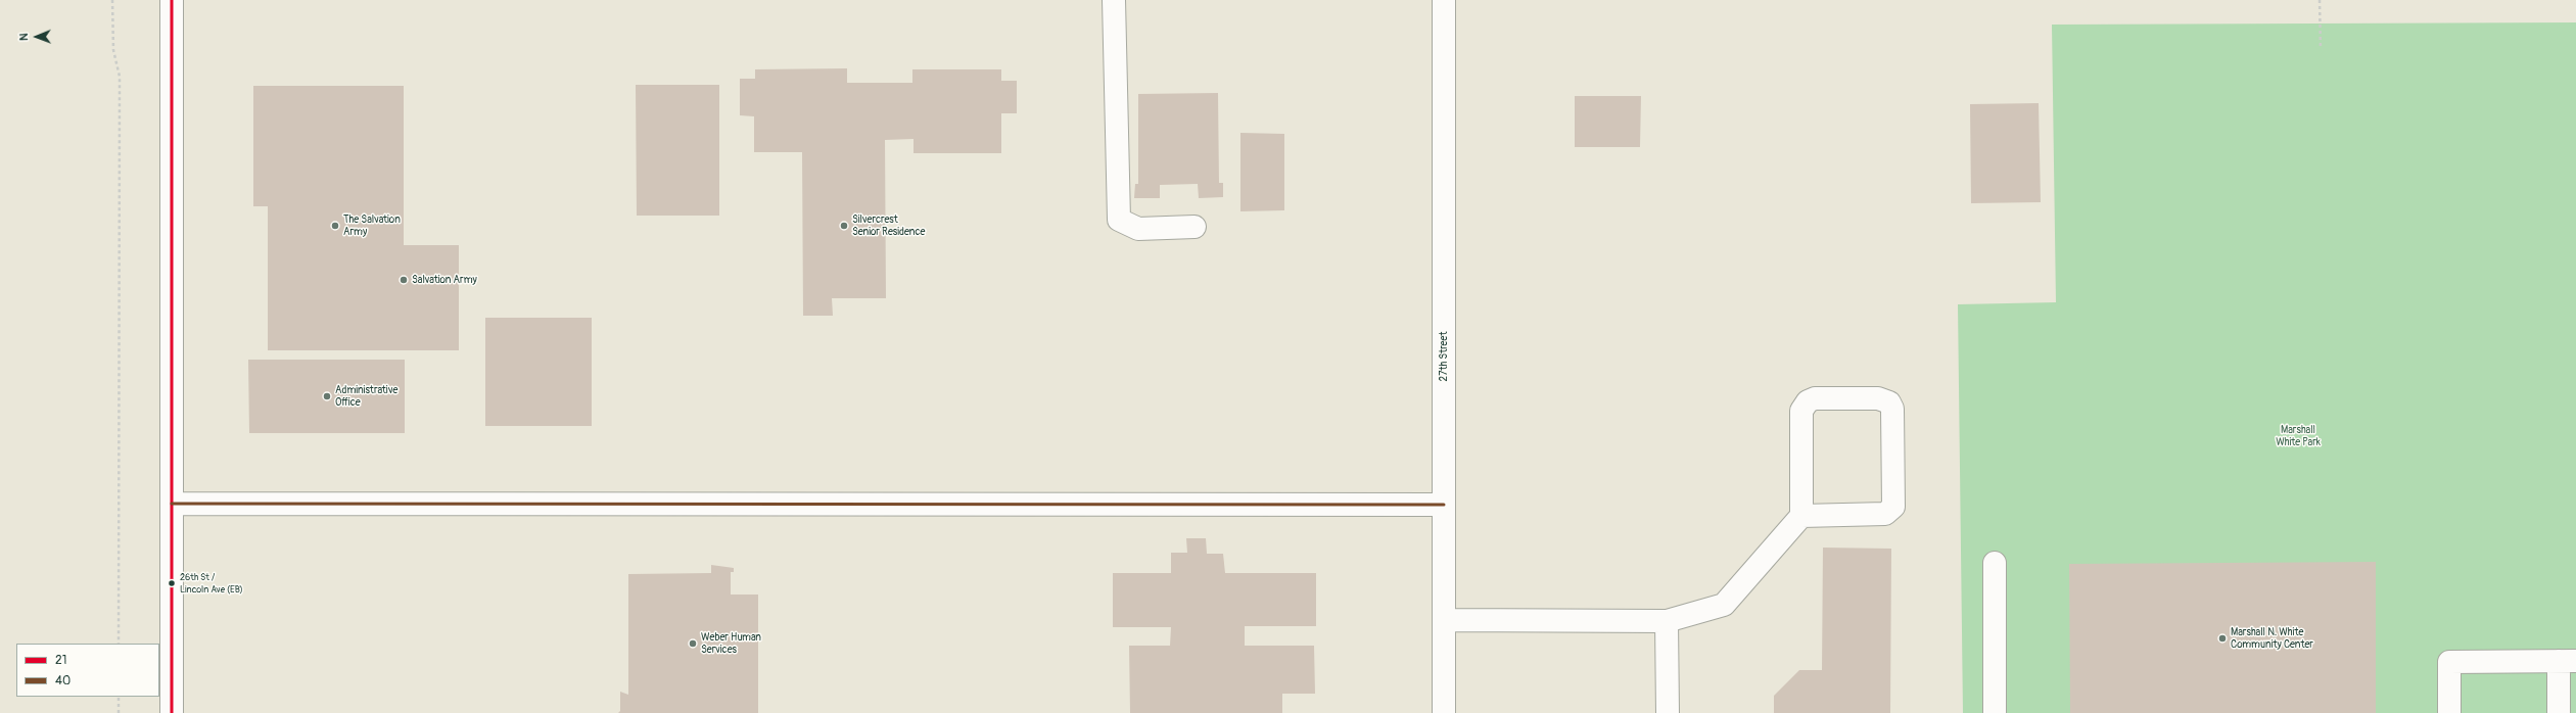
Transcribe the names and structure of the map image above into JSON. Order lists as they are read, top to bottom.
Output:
{
  "streets": {
    "street": ["27th Street"]
  },
  "parks": ["Marshall White Park"],
  "places": [
    "The Salvation Army",
    "Silvercrest Senior Residence",
    "Salvation Army",
    "Administrative Office",
    "26th St / Lincoln Ave (EB)",
    "Marshall N. White Community Center",
    "Weber Human Services"
  ],
  "lines": ["transit line 21", "transit line 40"],
  "legend": ["21", "40"],
  "north": "left"
}
